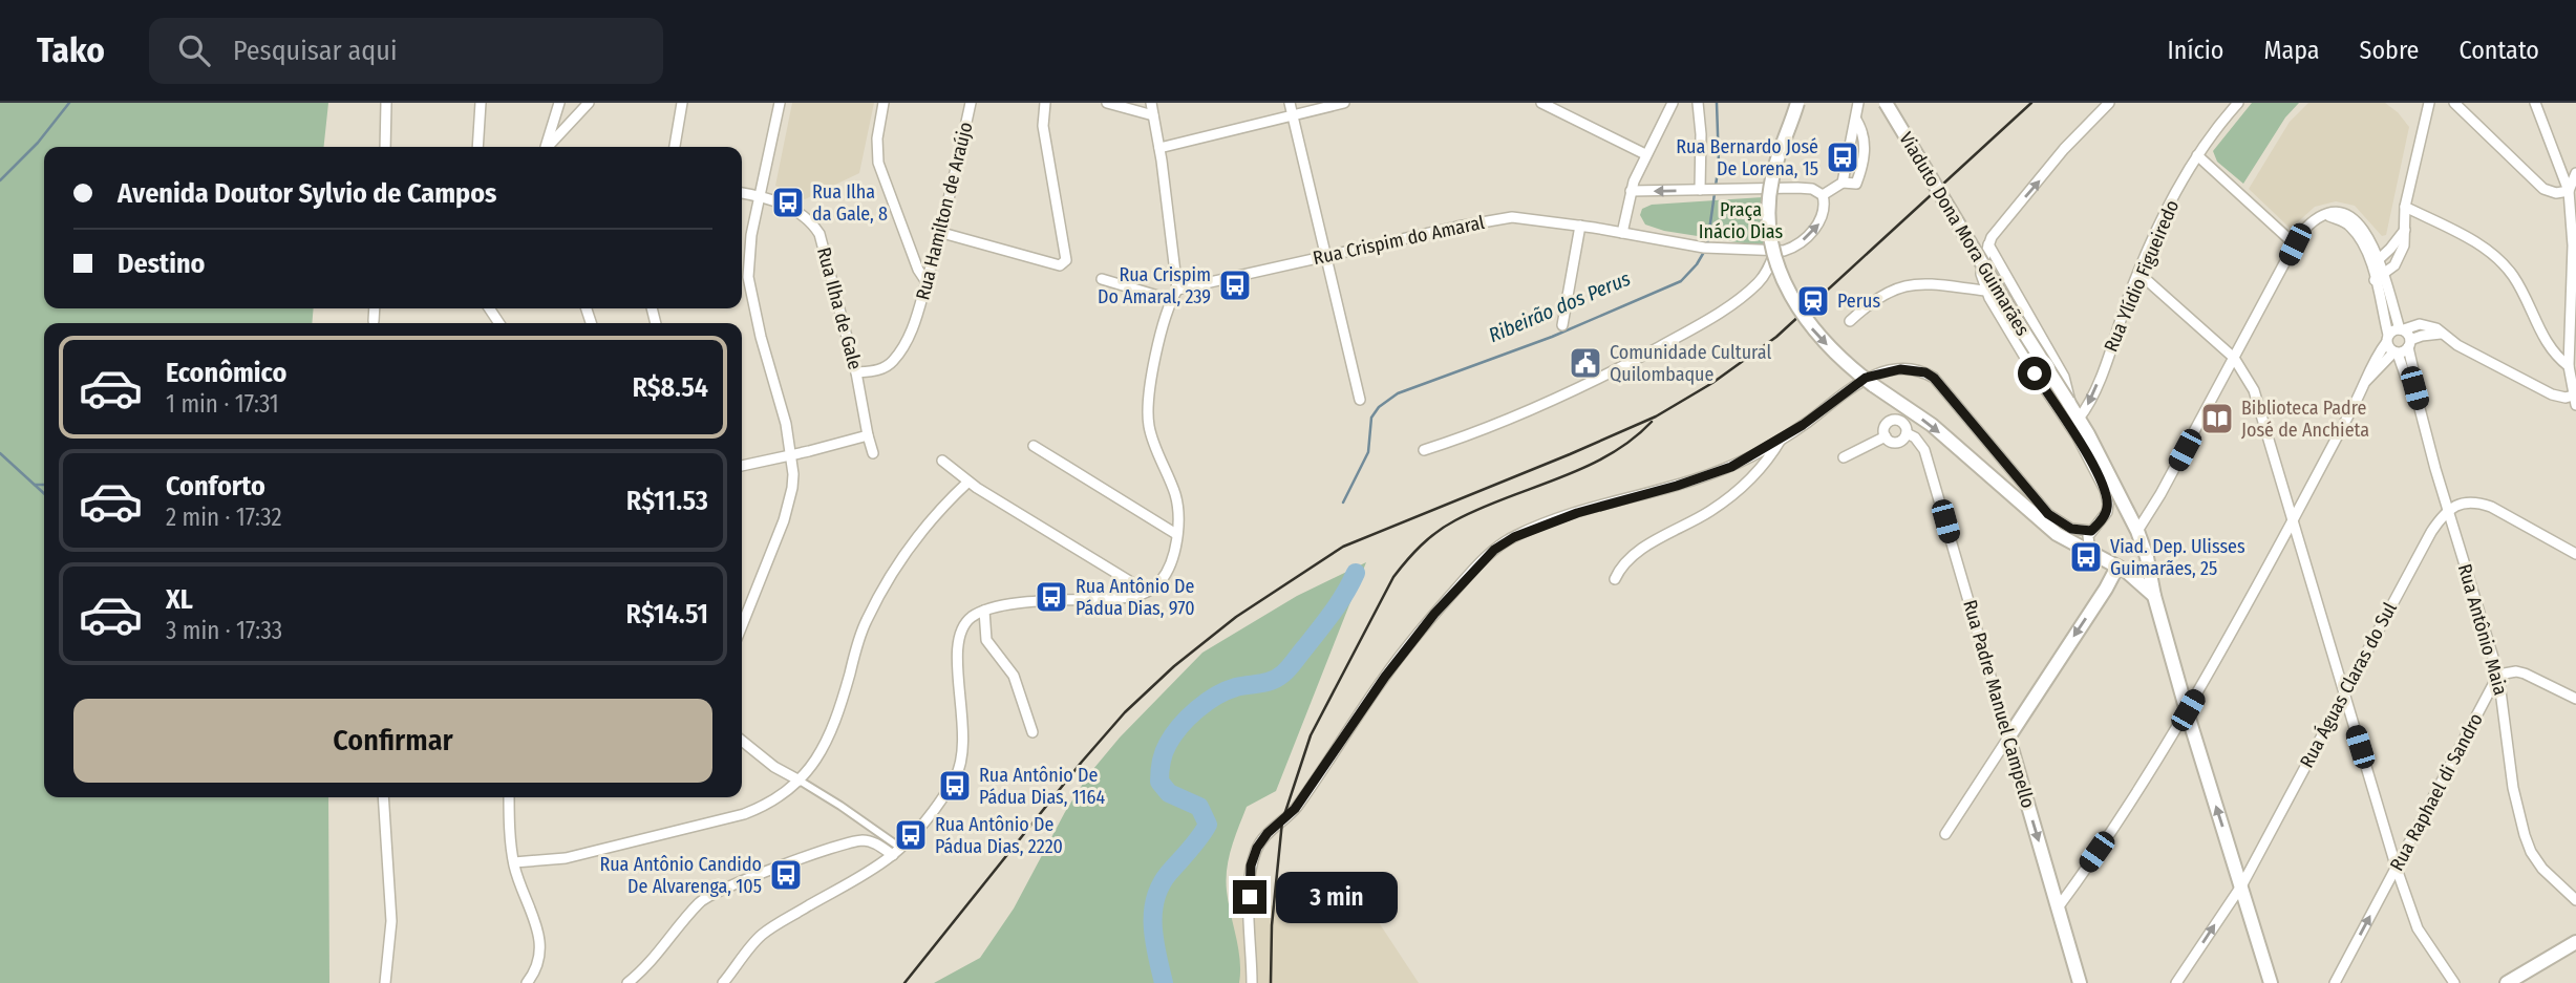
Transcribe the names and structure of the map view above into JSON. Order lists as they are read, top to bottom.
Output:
{
  "streets": {
    "main road": ["Viaduto Dona Mora Guimarães", "Rua Padre Manuel Campello"],
    "street": [
      "Rua Hamilton de Araújo",
      "Rua Crispim do Amaral",
      "Rua Ylídio Figueiredo",
      "Rua Ilha de Gale",
      "Rua Antônio Maia",
      "Rua Águas Claras do Sul",
      "Rua Raphael di Sandro"
    ]
  },
  "crossings": [
    ["Rua Hamilton de Araújo", "Rua Ilha de Gale"],
    ["Viaduto Dona Mora Guimarães", "Rua Ylídio Figueiredo"],
    ["Viaduto Dona Mora Guimarães", "Rua Águas Claras do Sul"],
    ["Rua Antônio Maia", "Rua Águas Claras do Sul"],
    ["Rua Antônio Maia", "Rua Raphael di Sandro"]
  ],
  "one_way": ["Rua Ylídio Figueiredo", "Rua Raphael di Sandro"],
  "water": ["Ribeirão dos Perus"],
  "parks": ["Praça Inácio Dias"],
  "places": {
    "bus stop": [
      "Rua Bernardo José De Lorena, 15",
      "Rua Ilha da Gale, 8",
      "Rua Crispim Do Amaral, 239",
      "Viad. Dep. Ulisses Guimarães, 25",
      "Rua Antônio De Pádua Dias, 970",
      "Rua Antônio De Pádua Dias, 1164",
      "Rua Antônio De Pádua Dias, 2220",
      "Rua Antônio Candido De Alvarenga, 105"
    ],
    "station": ["Perus"],
    "public building": ["Comunidade Cultural Quilombaque"],
    "library": ["Biblioteca Padre José de Anchieta"]
  },
  "page": {
    "header": "Tako",
    "search": "Pesquisar aqui",
    "nav": [
      "Início",
      "Mapa",
      "Sobre",
      "Contato"
    ],
    "banner": ["Avenida Doutor Sylvio de Campos", "Destino"],
    "list": [
      {
        "name": "Econômico",
        "note": "1 min · 17:31",
        "value": "R$8.54"
      },
      {
        "name": "Conforto",
        "note": "2 min · 17:32",
        "value": "R$11.53"
      },
      {
        "name": "XL",
        "note": "3 min · 17:33",
        "value": "R$14.51"
      }
    ],
    "buttons": "Confirmar",
    "bubble": "3 min"
  }
}
